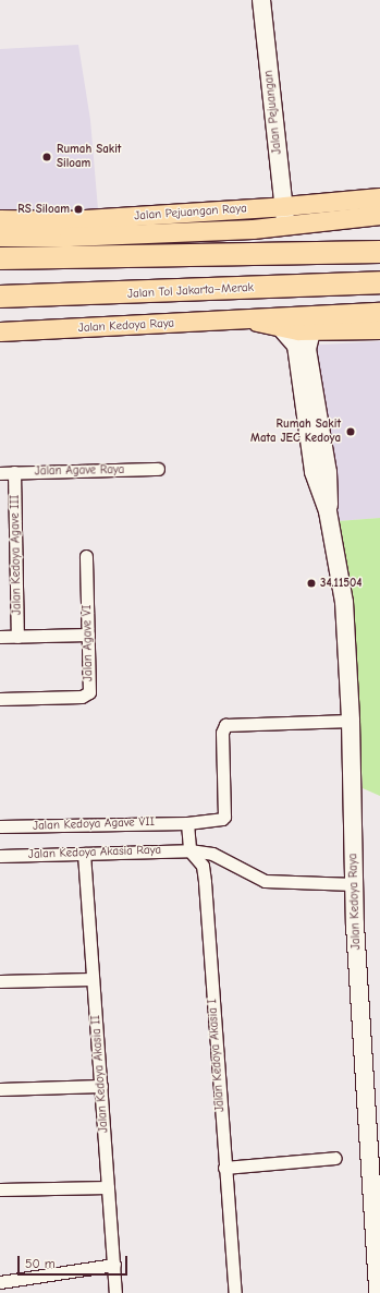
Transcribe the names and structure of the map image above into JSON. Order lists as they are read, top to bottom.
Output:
{
  "streets": {
    "highway": ["Jalan Tol Jakarta–Merak"],
    "main road": ["Jalan Pejuangan Raya", "Jalan Kedoya Raya"],
    "street": [
      "Jalan Pejuangan",
      "Jalan Agave Raya",
      "Jalan Kedoya Agave III",
      "Jalan Agave VI",
      "Jalan Kedoya Agave VII",
      "Jalan Kedoya Akasia Raya",
      "Jalan Kedoya Akasia I",
      "Jalan Kedoya Akasia II"
    ]
  },
  "crossings": [
    ["Jalan Pejuangan", "Jalan Pejuangan Raya"],
    ["Jalan Kedoya Raya", "Jalan Kedoya Agave VII"],
    ["Jalan Kedoya Raya", "Jalan Kedoya Akasia Raya"],
    ["Jalan Agave Raya", "Jalan Kedoya Agave III"],
    ["Jalan Kedoya Akasia Raya", "Jalan Kedoya Akasia I"],
    ["Jalan Kedoya Akasia Raya", "Jalan Kedoya Akasia II"]
  ],
  "places": [
    "Rumah Sakit Siloam",
    "RS Siloam",
    "Rumah Sakit Mata JEC Kedoya",
    "34.11504"
  ],
  "scale_bar": "50 m"
}
